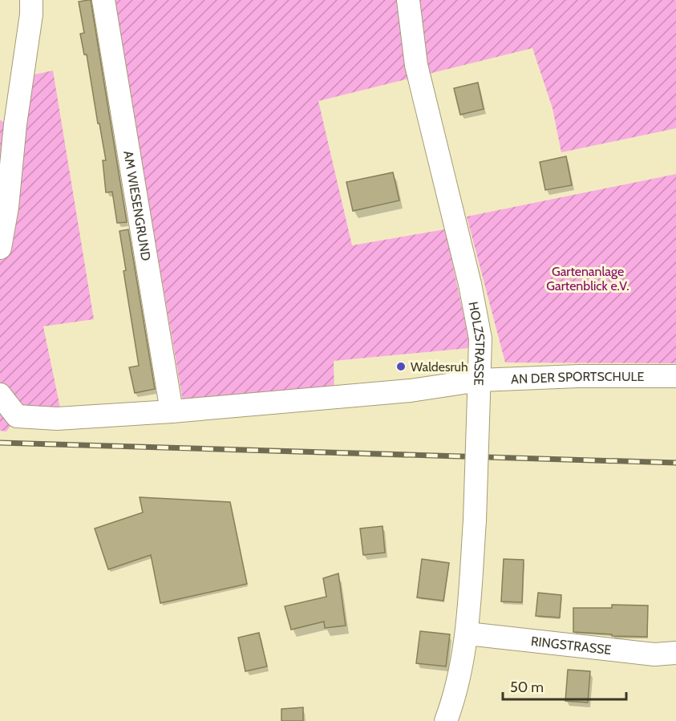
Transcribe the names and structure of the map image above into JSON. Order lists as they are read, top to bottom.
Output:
{
  "streets": {
    "street": [
      "AM WIESENGRUND",
      "HOLZSTRASSE",
      "AN DER SPORTSCHULE",
      "RINGSTRASSE"
    ]
  },
  "crossings": [
    ["HOLZSTRASSE", "AN DER SPORTSCHULE"],
    ["HOLZSTRASSE", "RINGSTRASSE"]
  ],
  "parks": ["Gartenanlage Gartenblick e.V."],
  "places": ["Waldesruh"],
  "scale_bar": "50 m"
}
